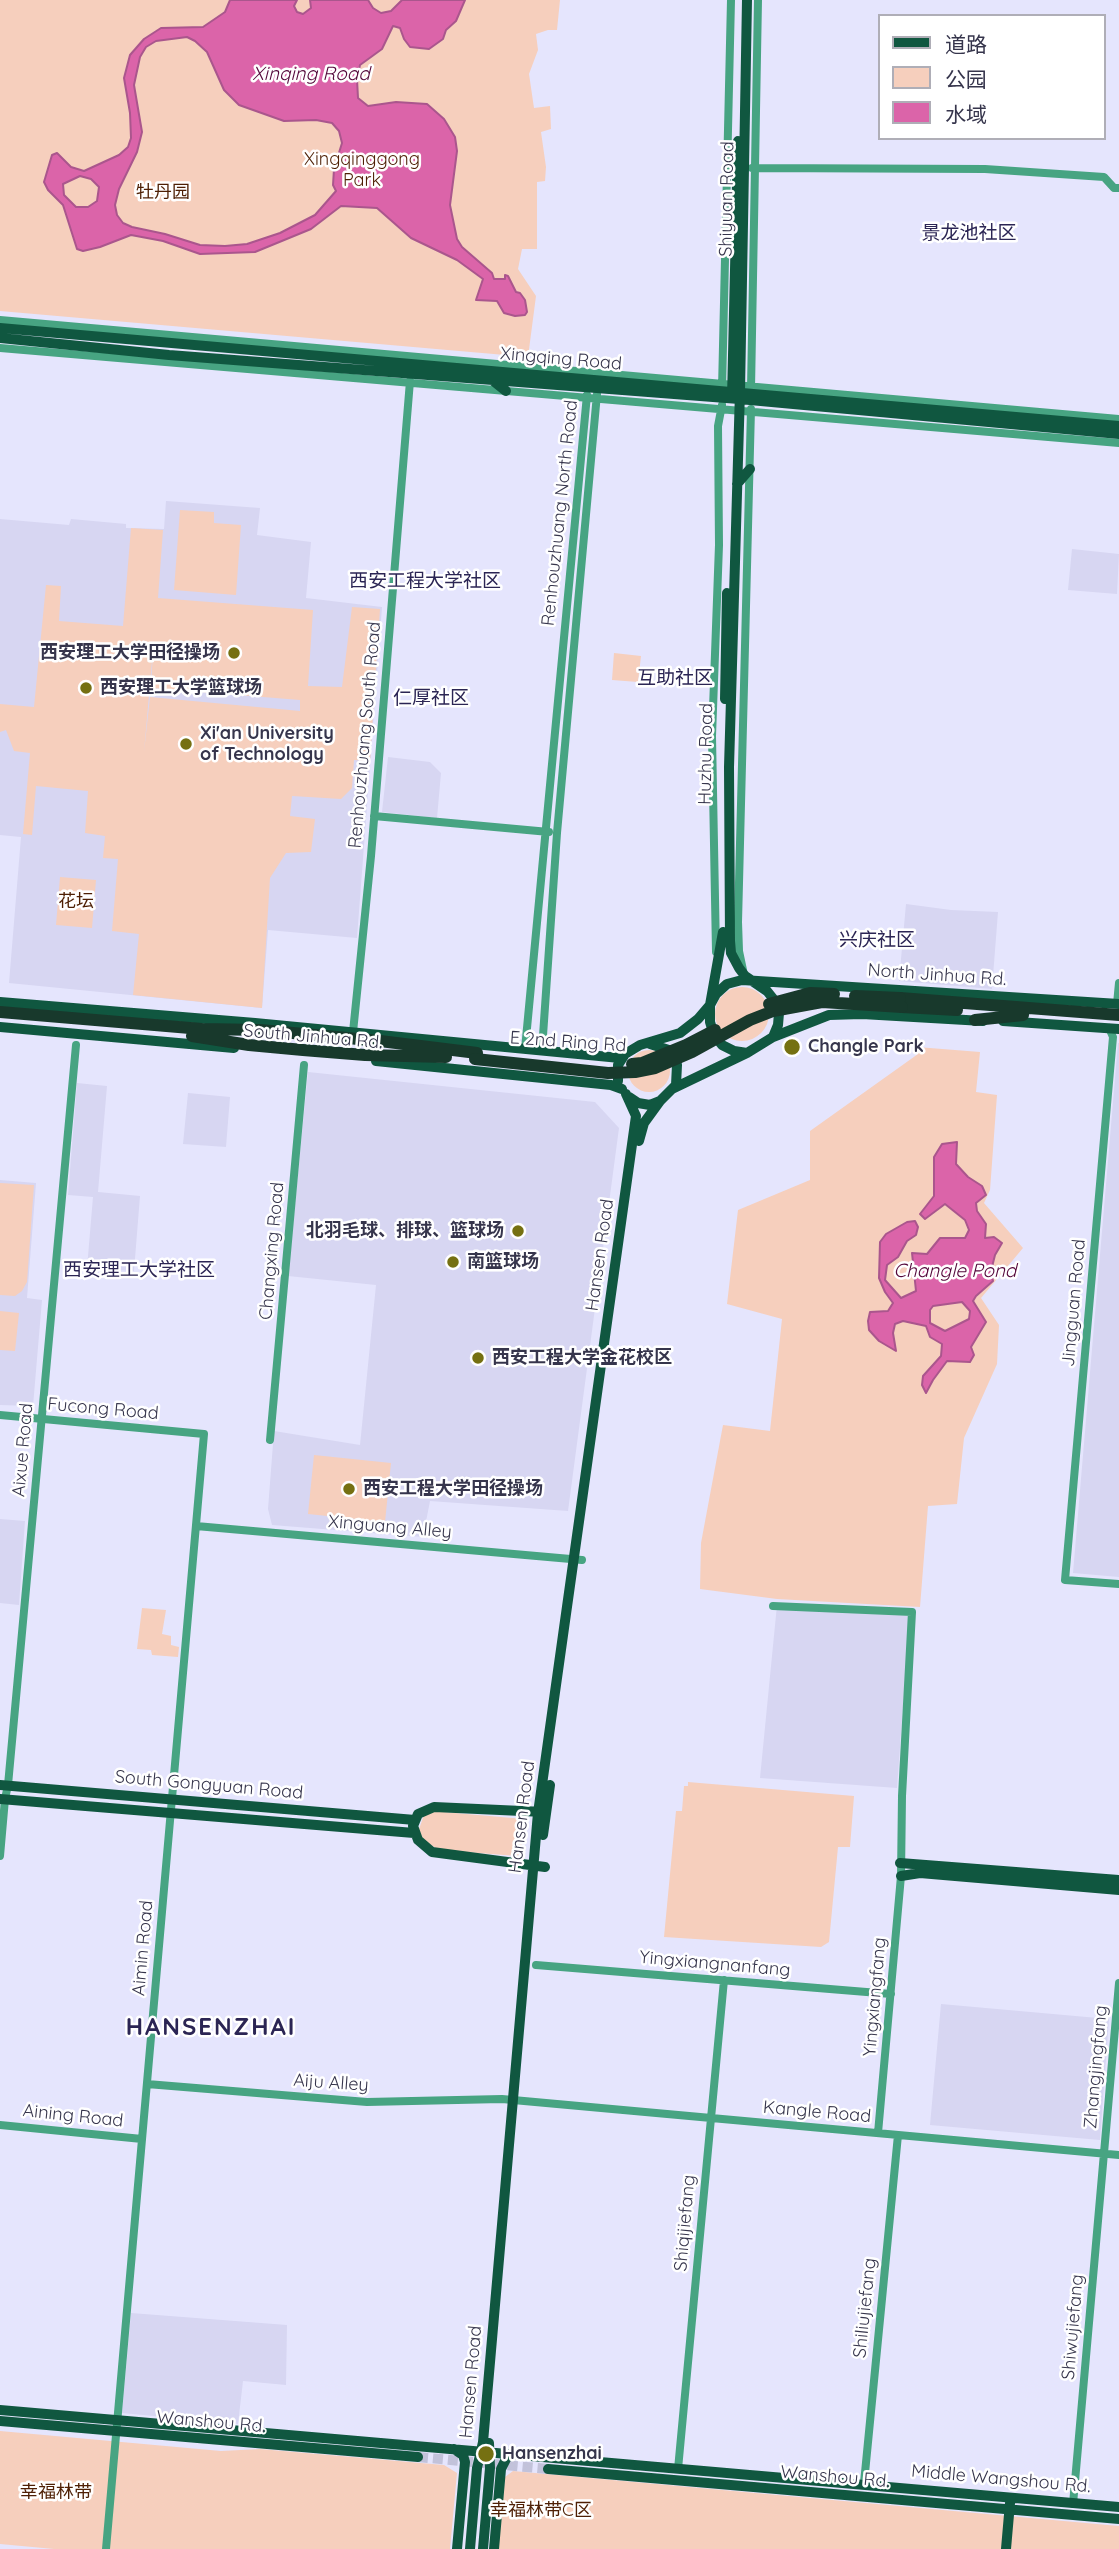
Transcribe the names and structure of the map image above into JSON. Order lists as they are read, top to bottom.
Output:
{
  "streets": {
    "highway": ["E 2nd Ring Rd"],
    "main road": [
      "Shiyuan Road",
      "Xingqing Road",
      "Huzhu Road",
      "North Jinhua Rd.",
      "South Jinhua Rd.",
      "Hansen Road",
      "South Gongyuan Road",
      "Wanshou Rd.",
      "Middle Wangshou Rd."
    ],
    "street": [
      "Renhouzhuang North Road",
      "Renhouzhuang South Road",
      "Changxing Road",
      "Jingguan Road",
      "Fucong Road",
      "Aixue Road",
      "Xinguang Alley",
      "Aimin Road",
      "Yingxiangnanfang",
      "Yingxiangfang",
      "Zhangjingfang",
      "Aiju Alley",
      "Kangle Road",
      "Aining Road",
      "Shiqijiefang",
      "Shiliujiefang",
      "Shiwujiefang"
    ]
  },
  "crossings": [
    ["Shiyuan Road", "Xingqing Road"],
    ["Shiyuan Road", "Huzhu Road"],
    ["Xingqing Road", "Renhouzhuang North Road"],
    ["Xingqing Road", "Renhouzhuang South Road"],
    ["Xingqing Road", "Huzhu Road"],
    ["Renhouzhuang North Road", "South Jinhua Rd."],
    ["Renhouzhuang South Road", "South Jinhua Rd."],
    ["Huzhu Road", "North Jinhua Rd."],
    ["North Jinhua Rd.", "E 2nd Ring Rd"],
    ["South Jinhua Rd.", "E 2nd Ring Rd"],
    ["South Jinhua Rd.", "Hansen Road"],
    ["E 2nd Ring Rd", "Jingguan Road"],
    ["Hansen Road", "Xinguang Alley"],
    ["Hansen Road", "Aiju Alley"],
    ["Hansen Road", "Kangle Road"],
    ["Hansen Road", "Middle Wangshou Rd."],
    ["Fucong Road", "Aixue Road"],
    ["Fucong Road", "Aimin Road"],
    ["Aixue Road", "South Gongyuan Road"],
    ["Xinguang Alley", "Aimin Road"],
    ["South Gongyuan Road", "Aimin Road"],
    ["Aimin Road", "Aiju Alley"],
    ["Aimin Road", "Aining Road"],
    ["Aimin Road", "Wanshou Rd."],
    ["Aimin Road", "Middle Wangshou Rd."],
    ["Yingxiangnanfang", "Yingxiangfang"],
    ["Yingxiangnanfang", "Shiqijiefang"],
    ["Yingxiangfang", "Kangle Road"],
    ["Zhangjingfang", "Kangle Road"],
    ["Zhangjingfang", "Shiwujiefang"],
    ["Aiju Alley", "Kangle Road"],
    ["Kangle Road", "Shiqijiefang"],
    ["Kangle Road", "Shiliujiefang"],
    ["Kangle Road", "Shiwujiefang"],
    ["Shiqijiefang", "Middle Wangshou Rd."],
    ["Shiliujiefang", "Middle Wangshou Rd."],
    ["Shiwujiefang", "Middle Wangshou Rd."],
    ["Wanshou Rd.", "Middle Wangshou Rd."]
  ],
  "districts": [
    "景龙池社区",
    "西安工程大学社区",
    "互助社区",
    "仁厚社区",
    "兴庆社区",
    "西安理工大学社区",
    "HANSENZHAI"
  ],
  "water": ["Xinqing Road", "Changle Pond"],
  "parks": [
    "Xingqinggong Park",
    "牡丹园",
    "花坛",
    "幸福林带",
    "幸福林带C区"
  ],
  "places": [
    "西安理工大学田径操场",
    "西安理工大学篮球场",
    "Xi'an University of Technology",
    "Changle Park",
    "北羽毛球、排球、篮球场",
    "南篮球场",
    "西安工程大学金花校区",
    "西安工程大学田径操场",
    "Hansenzhai"
  ],
  "legend": ["道路", "公园", "水域"]
}
